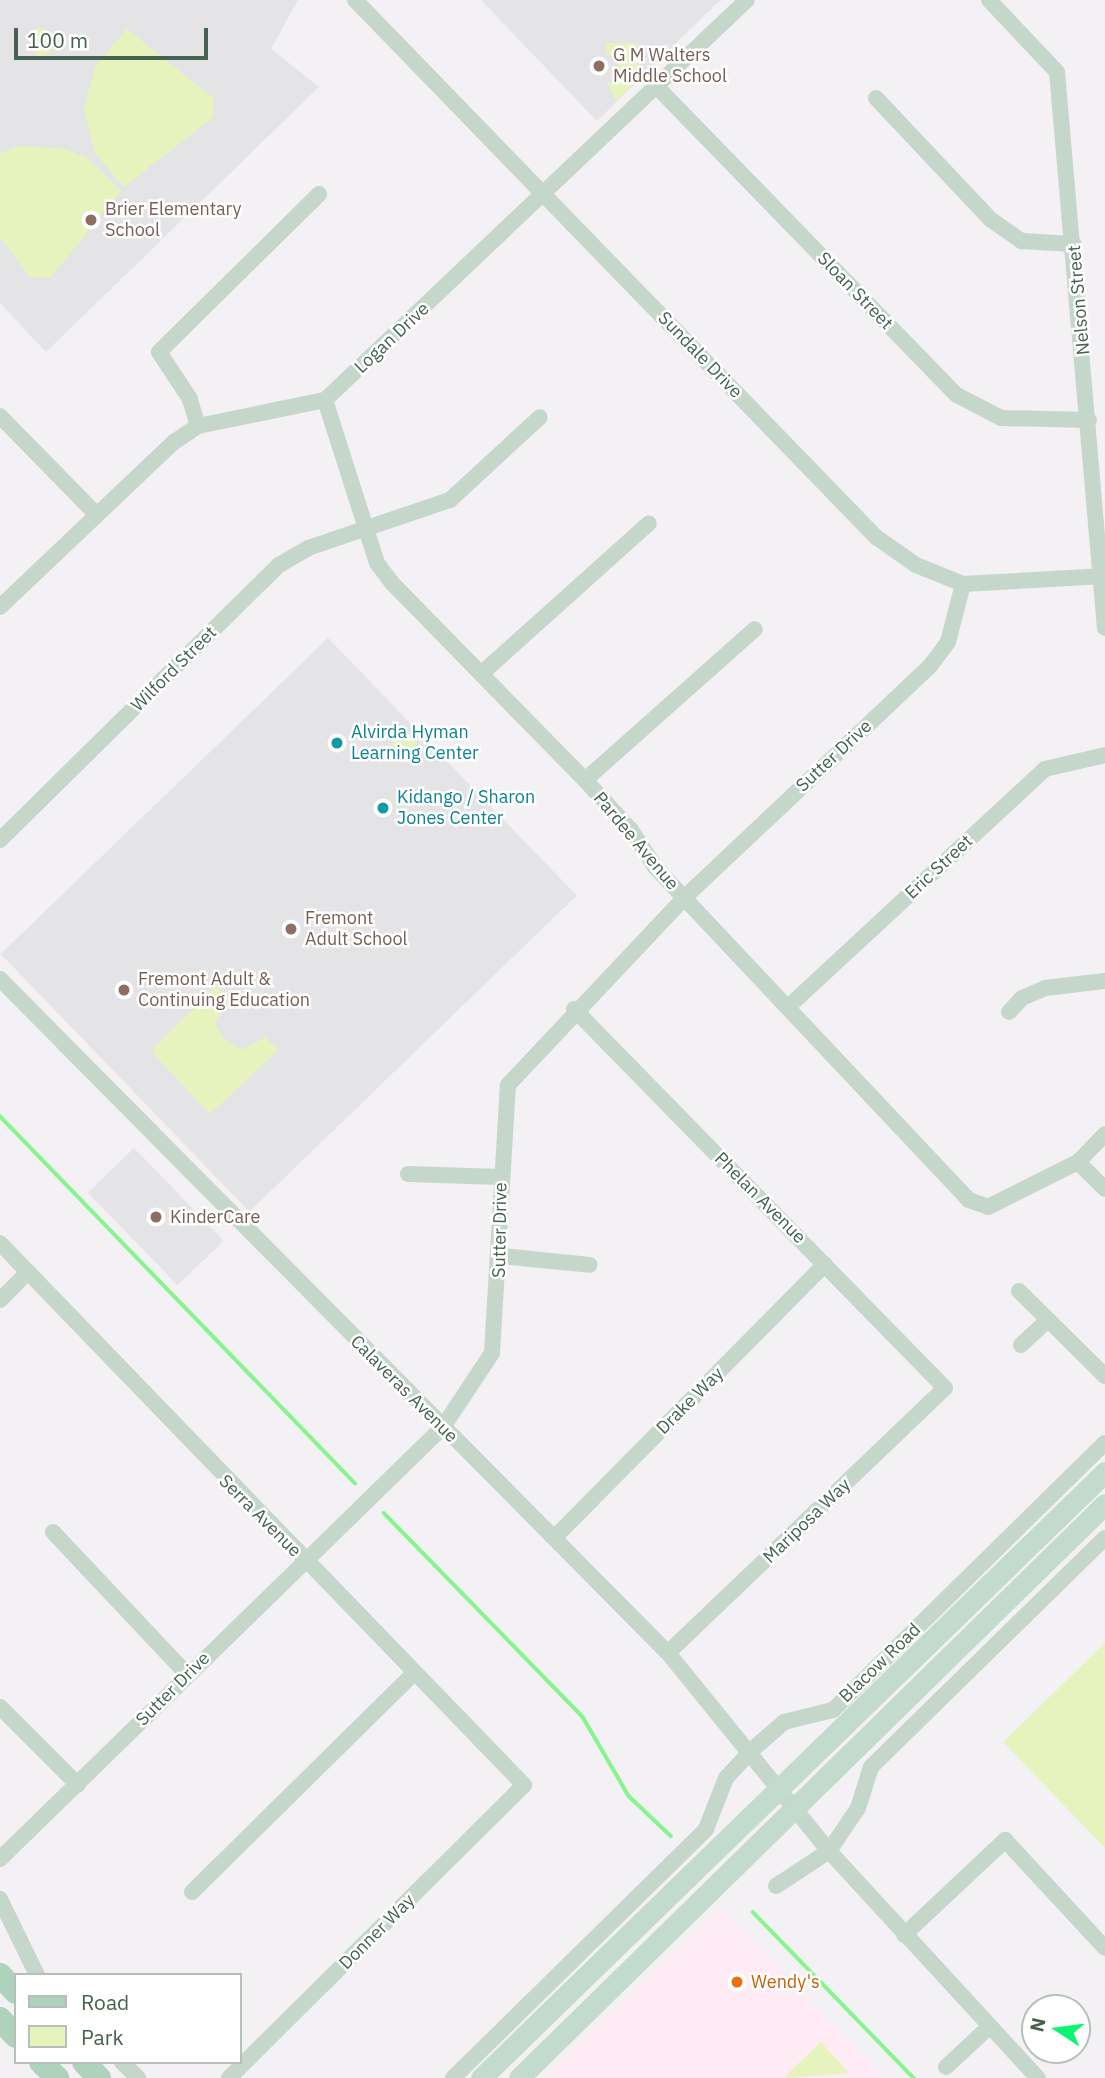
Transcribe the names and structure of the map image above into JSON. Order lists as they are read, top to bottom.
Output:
{
  "streets": {
    "main road": ["Blacow Road"],
    "street": [
      "Sloan Street",
      "Nelson Street",
      "Logan Drive",
      "Sundale Drive",
      "Wilford Street",
      "Sutter Drive",
      "Pardee Avenue",
      "Eric Street",
      "Phelan Avenue",
      "Calaveras Avenue",
      "Drake Way",
      "Serra Avenue",
      "Mariposa Way",
      "Donner Way"
    ]
  },
  "crossings": [
    ["Sloan Street", "Nelson Street"],
    ["Sloan Street", "Logan Drive"],
    ["Nelson Street", "Sundale Drive"],
    ["Logan Drive", "Sundale Drive"],
    ["Logan Drive", "Pardee Avenue"],
    ["Sundale Drive", "Sutter Drive"],
    ["Wilford Street", "Pardee Avenue"],
    ["Sutter Drive", "Pardee Avenue"],
    ["Sutter Drive", "Phelan Avenue"],
    ["Sutter Drive", "Calaveras Avenue"],
    ["Sutter Drive", "Serra Avenue"],
    ["Pardee Avenue", "Eric Street"],
    ["Phelan Avenue", "Drake Way"],
    ["Phelan Avenue", "Mariposa Way"],
    ["Calaveras Avenue", "Drake Way"],
    ["Calaveras Avenue", "Mariposa Way"],
    ["Calaveras Avenue", "Blacow Road"],
    ["Serra Avenue", "Donner Way"]
  ],
  "places": [
    "G M Walters Middle School",
    "Brier Elementary School",
    "Alvirda Hyman Learning Center",
    "Kidango / Sharon Jones Center",
    "Fremont Adult School",
    "Fremont Adult & Continuing Education",
    "KinderCare",
    "Wendy's"
  ],
  "legend": ["Road", "Park"],
  "scale_bar": "100 m",
  "north": "left"
}
